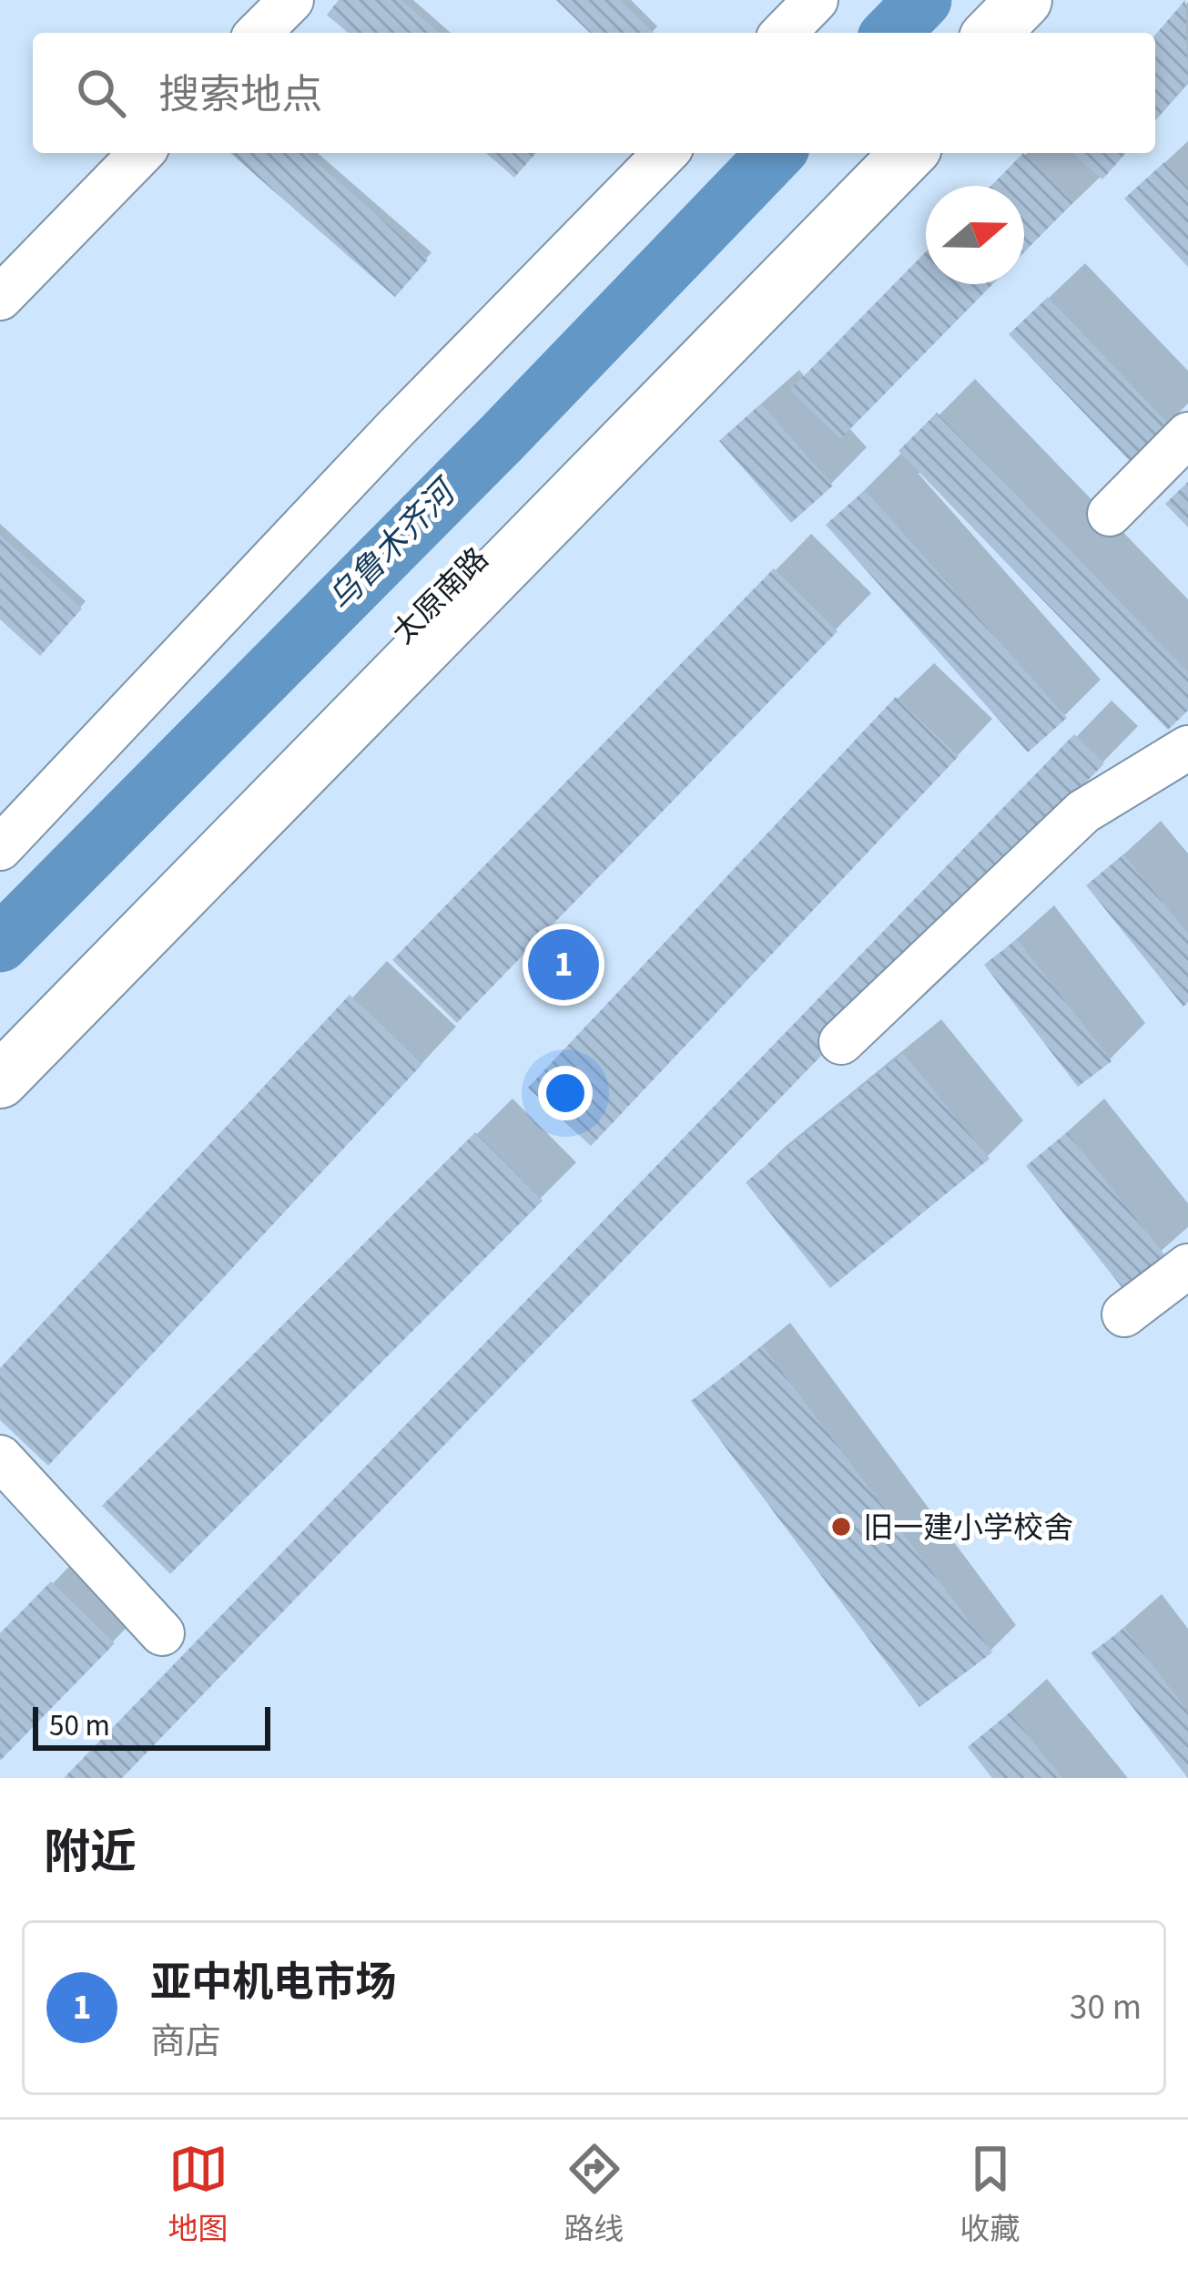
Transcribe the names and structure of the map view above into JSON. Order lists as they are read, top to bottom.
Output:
{
  "streets": {
    "main road": ["太原南路"]
  },
  "water": ["乌鲁木齐河"],
  "places": ["旧一建小学校舍"],
  "scale_bar": "50 m",
  "north": "right",
  "page": {
    "search": "搜索地点",
    "pins": "1",
    "scale": "50 m",
    "heading": "附近",
    "list": [
      {
        "mark": "1",
        "name": "亚中机电市场",
        "note": "商店",
        "value": "30 m"
      }
    ],
    "nav": ["地图", "路线", "收藏"]
  }
}
